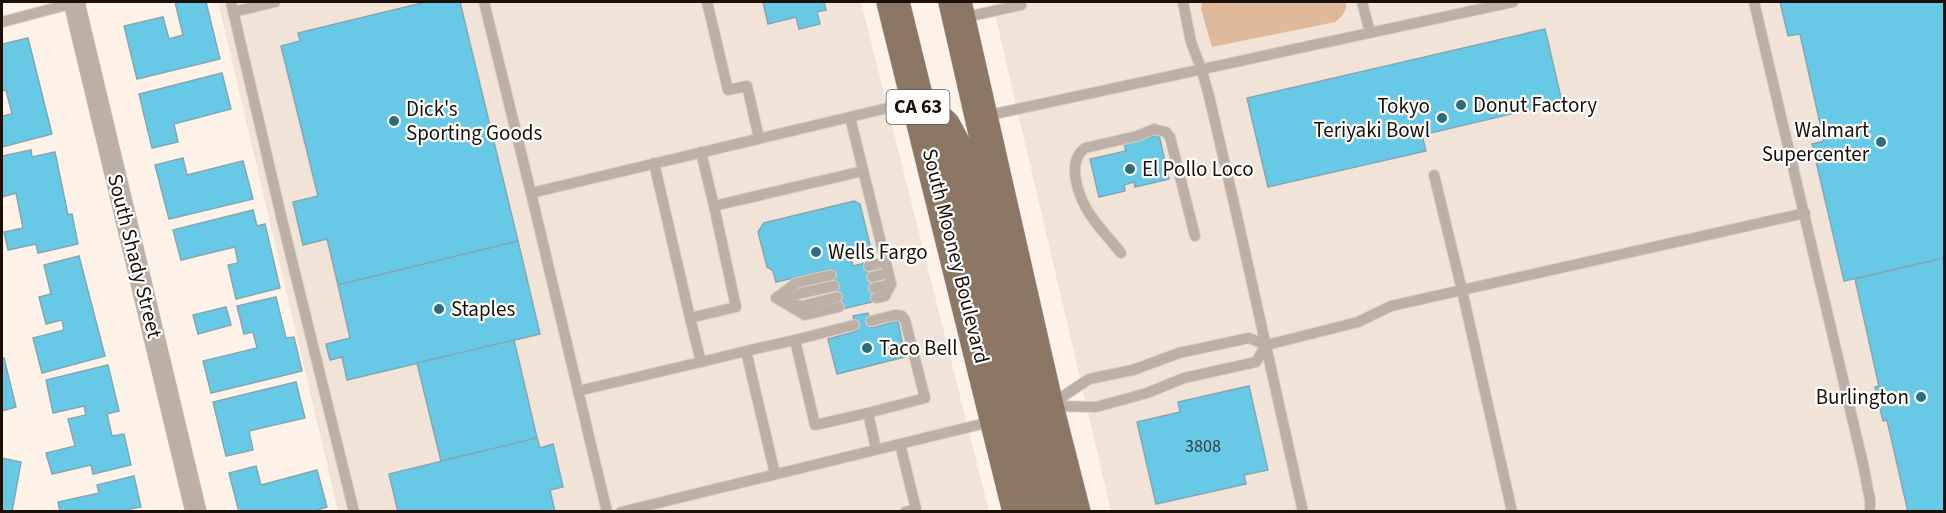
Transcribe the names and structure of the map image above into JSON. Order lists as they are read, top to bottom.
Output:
{
  "streets": {
    "main road": ["CA 63", "South Mooney Boulevard"],
    "street": ["South Shady Street"]
  },
  "places": [
    "Donut Factory",
    "Tokyo Teriyaki Bowl",
    "Dick's Sporting Goods",
    "Walmart Supercenter",
    "El Pollo Loco",
    "Wells Fargo",
    "Staples",
    "Taco Bell",
    "Burlington"
  ],
  "house_numbers": ["3808"]
}
